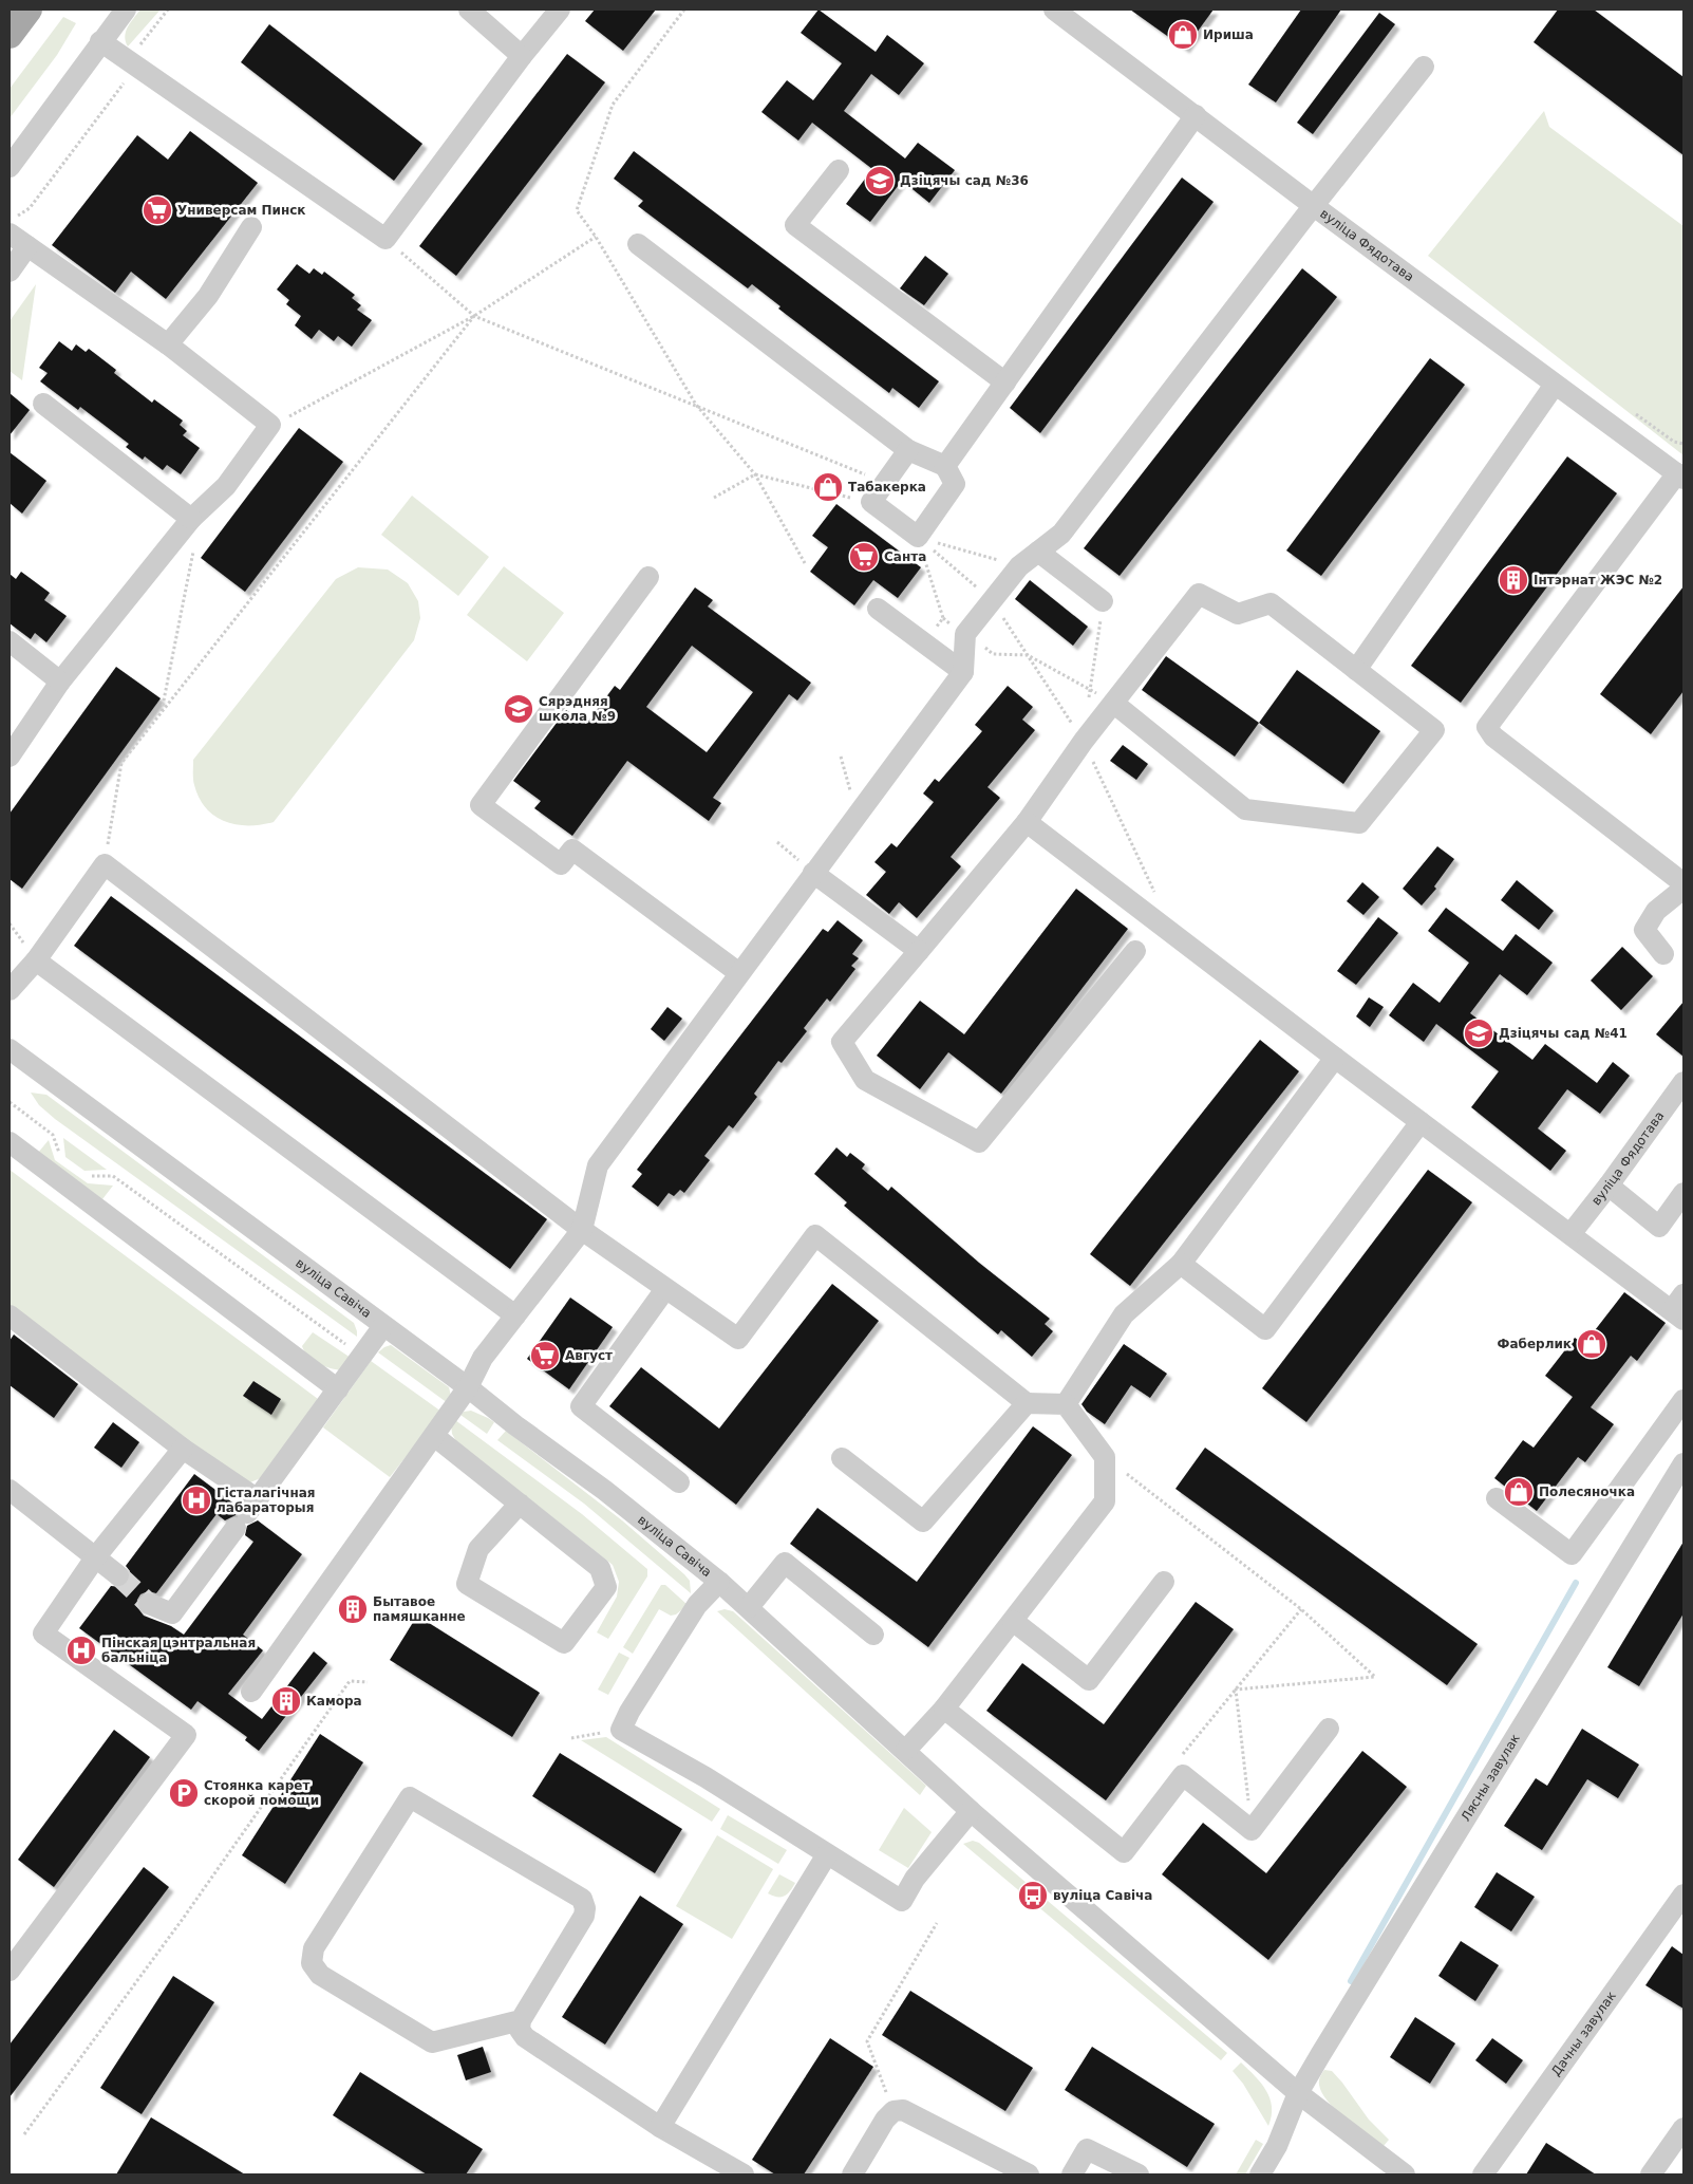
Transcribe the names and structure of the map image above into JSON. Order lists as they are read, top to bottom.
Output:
{
  "streets": {
    "street": [
      "вуліца Фядотава",
      "вуліца Савіча",
      "Лясны завулак",
      "Дачны завулак"
    ]
  },
  "crossings": [
    ["вуліца Савіча", "Лясны завулак"]
  ],
  "places": {
    "shop": [
      "Ириша",
      "Табакерка",
      "Фаберлик",
      "Полесяночка"
    ],
    "school or university": ["Дзіцячы сад №36", "Сярэдняя школа №9", "Дзіцячы сад №41"],
    "supermarket": ["Универсам Пинск", "Санта", "Август"],
    "building": ["Інтэрнат ЖЭС №2", "Бытавое памяшканне", "Камора"],
    "hospital": ["Гісталагічная лабараторыя", "Пінская цэнтральная бальніца"],
    "parking": ["Стоянка карет скорой помощи"],
    "bus stop": ["вуліца Савіча"]
  }
}
